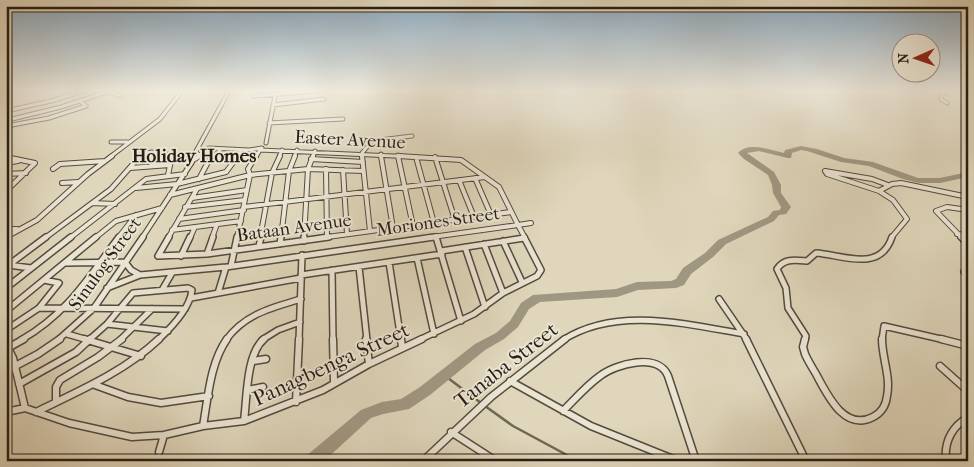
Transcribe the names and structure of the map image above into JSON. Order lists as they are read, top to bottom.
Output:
{
  "streets": {
    "street": [
      "Easter Avenue",
      "Moriones Street",
      "Bataan Avenue",
      "Sinulog Street",
      "Panagbenga Street",
      "Tanaba Street"
    ]
  },
  "crossings": [
    ["Easter Avenue", "Moriones Street"],
    ["Easter Avenue", "Bataan Avenue"],
    ["Moriones Street", "Sinulog Street"],
    ["Moriones Street", "Panagbenga Street"]
  ],
  "districts": ["Holiday Homes"],
  "north": "left"
}
